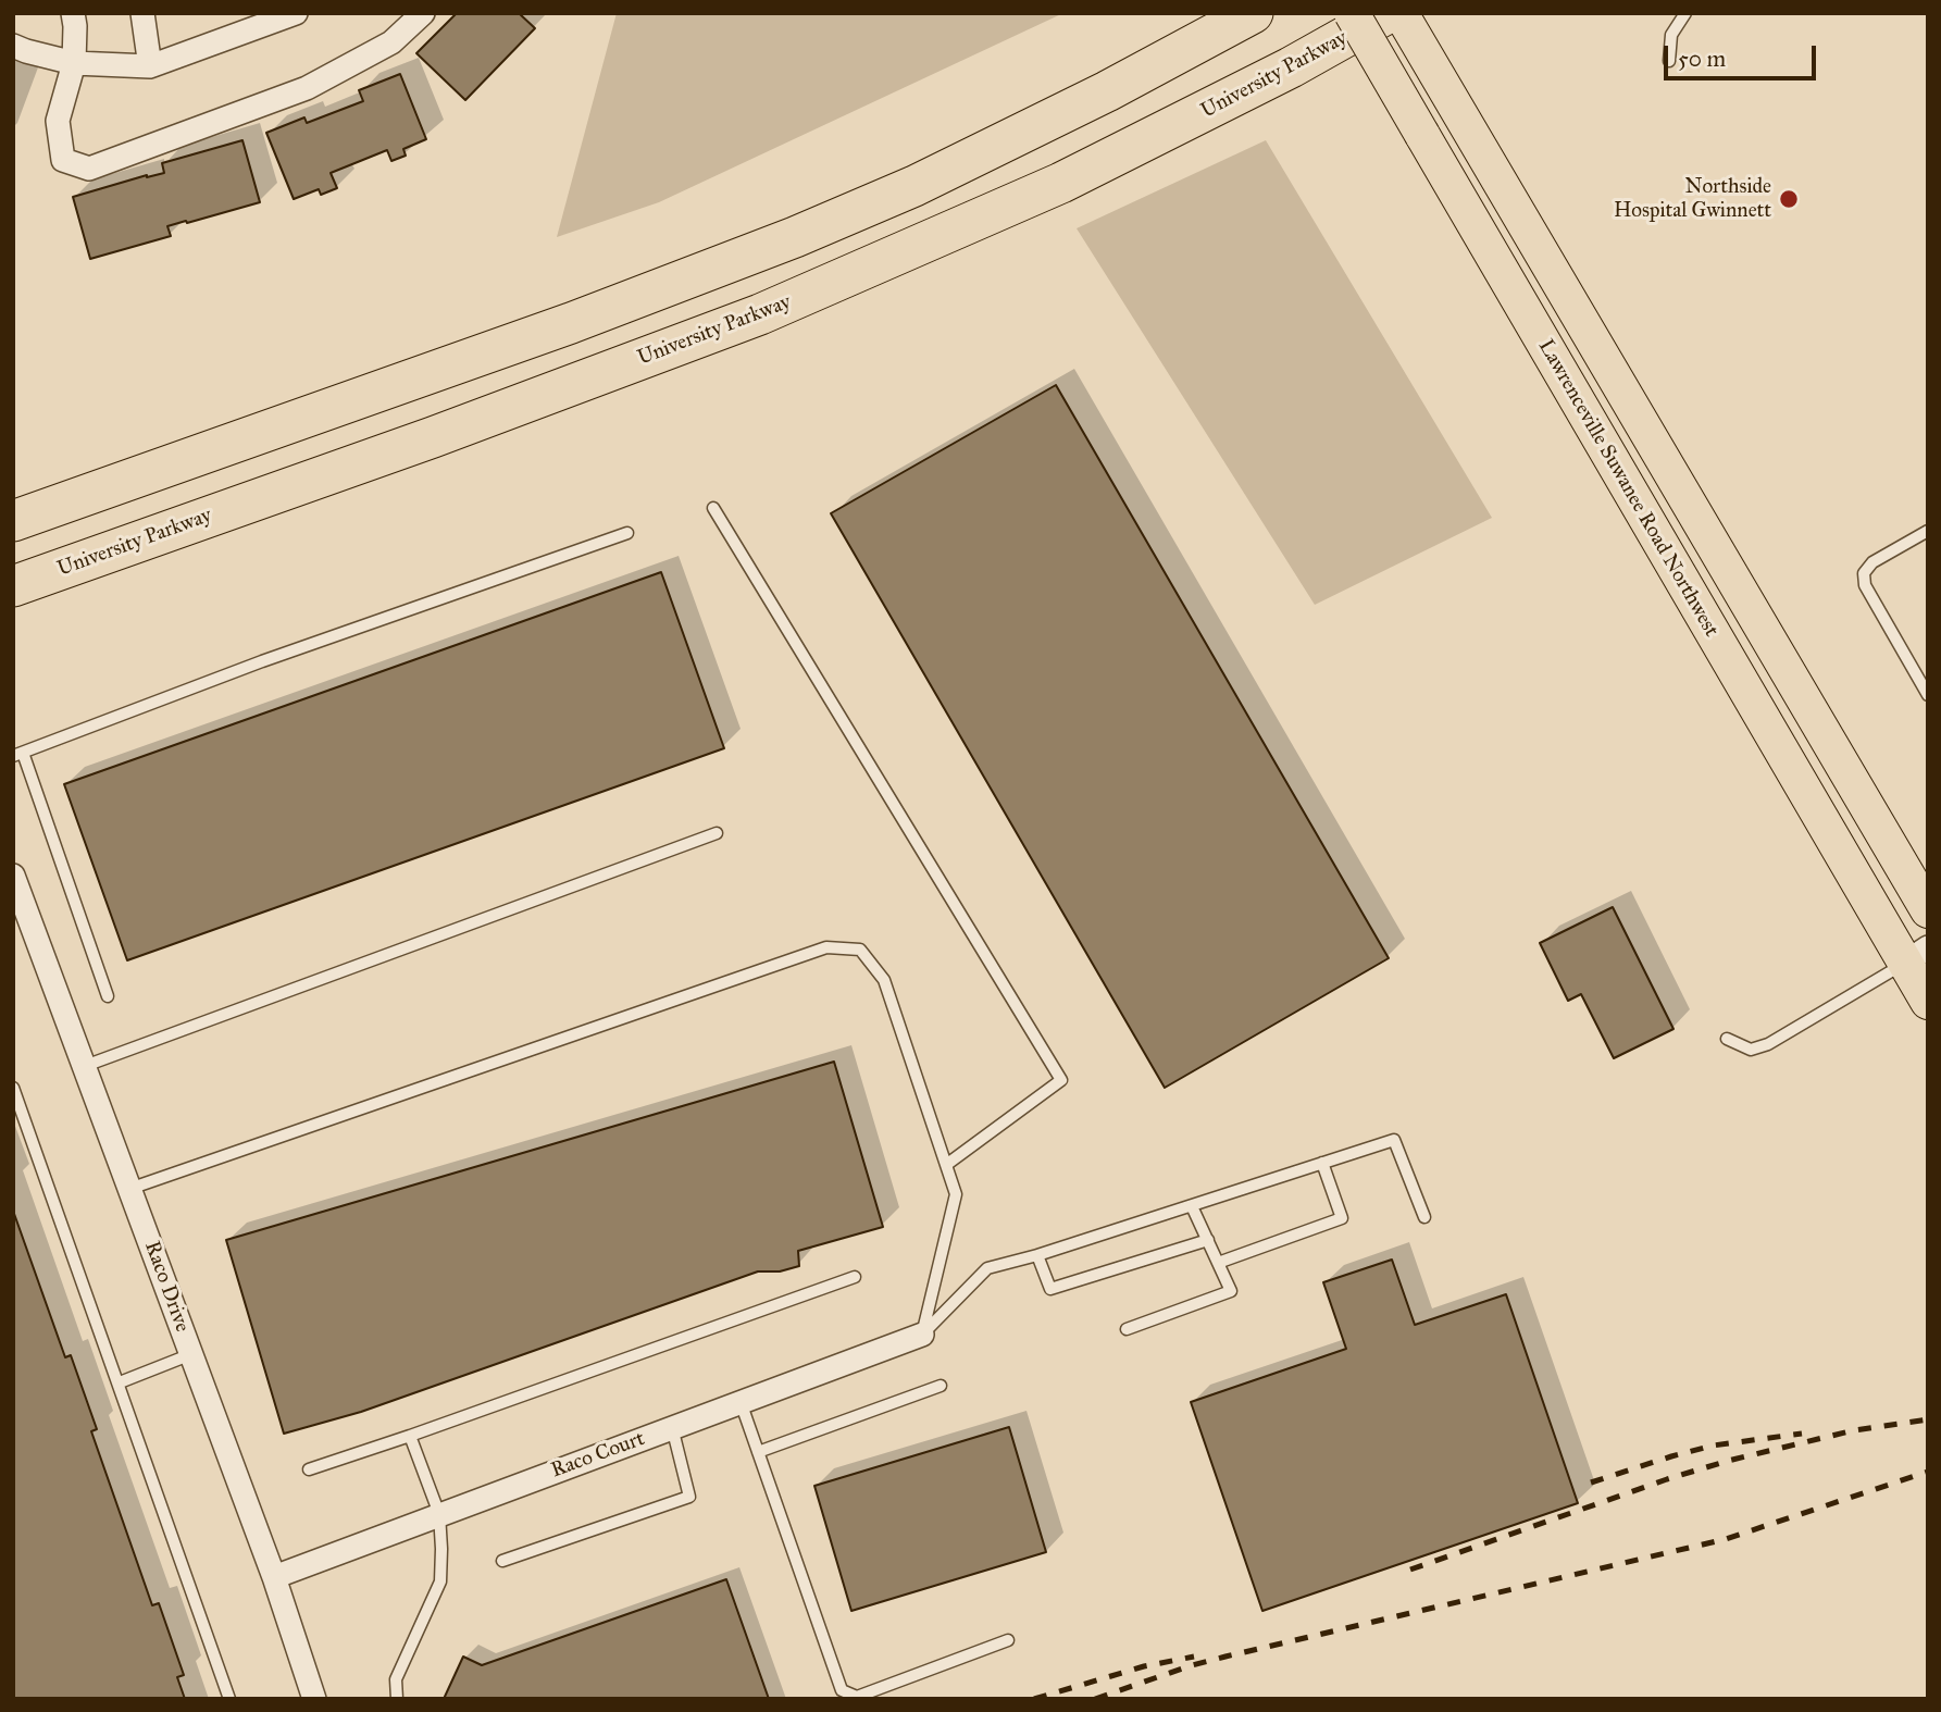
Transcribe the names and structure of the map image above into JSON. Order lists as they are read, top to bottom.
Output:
{
  "streets": {
    "highway": ["University Parkway"],
    "main road": ["Lawrenceville Suwanee Road Northwest"],
    "street": ["Raco Drive", "Raco Court"]
  },
  "crossings": [
    ["Raco Drive", "Raco Court"]
  ],
  "places": ["Northside Hospital Gwinnett"],
  "scale_bar": "50 m"
}
